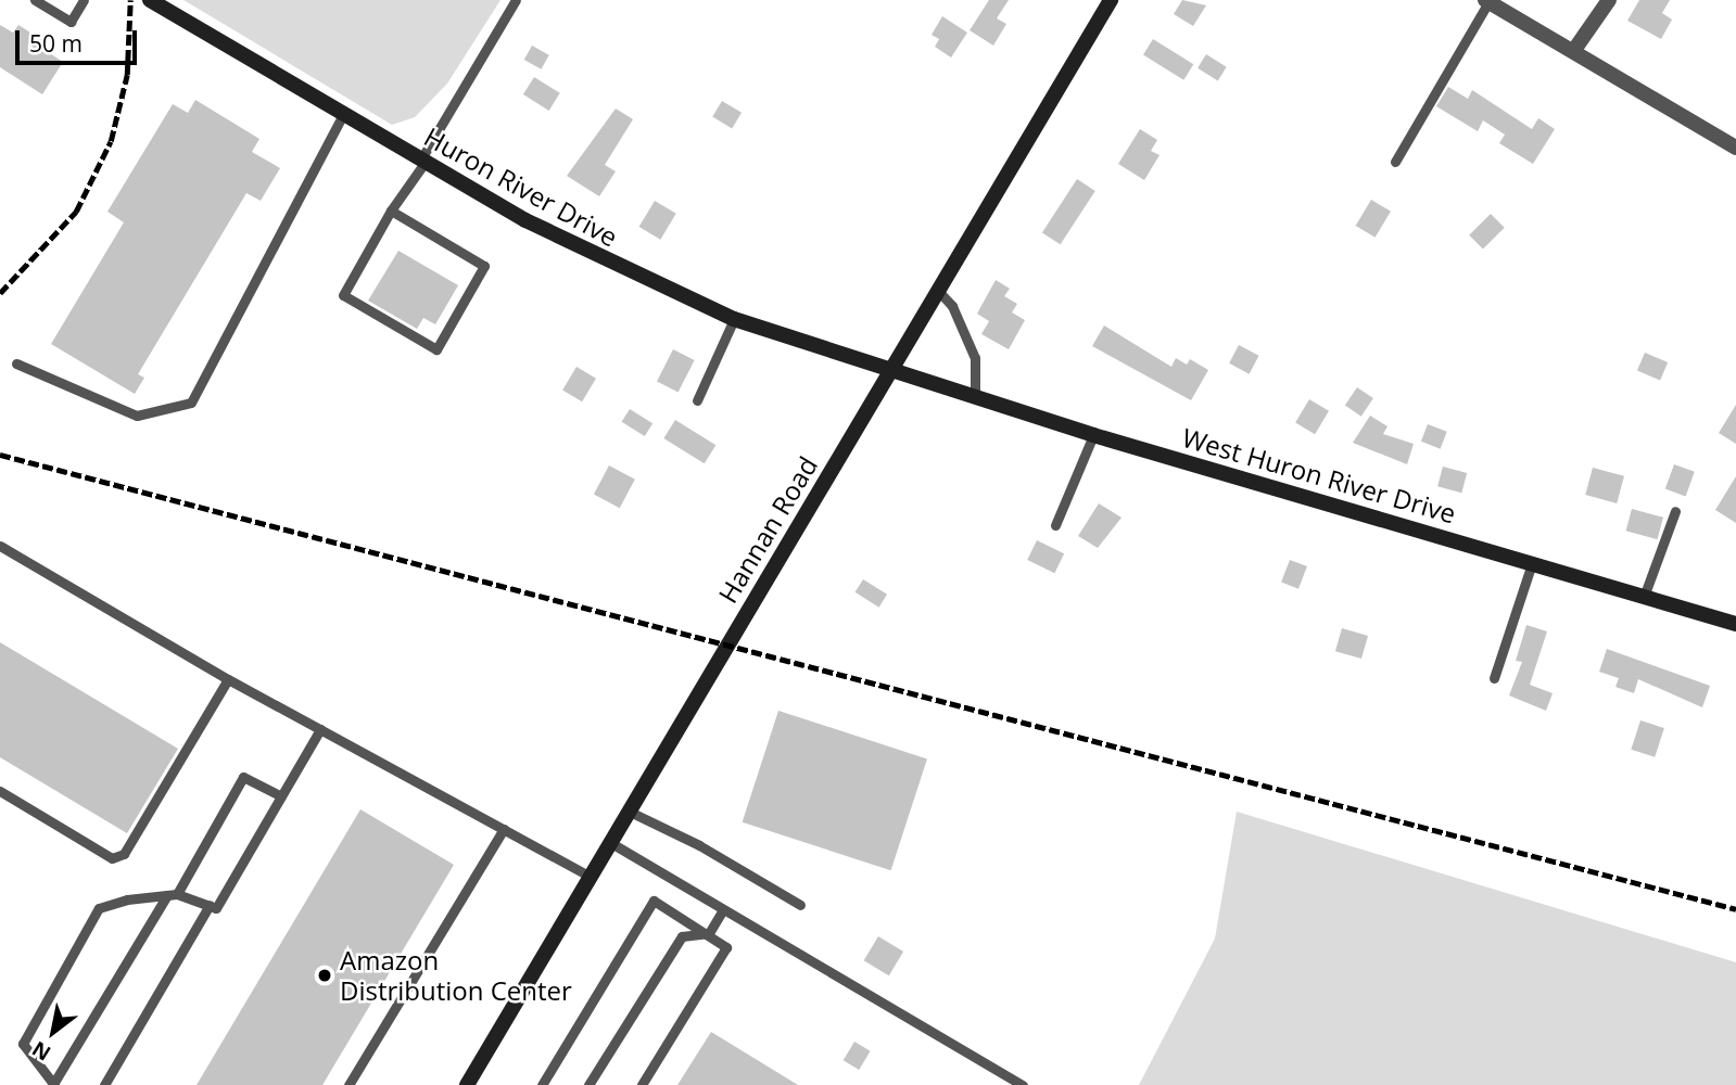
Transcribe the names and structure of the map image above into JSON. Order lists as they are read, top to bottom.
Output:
{
  "streets": {
    "main road": ["Huron River Drive", "West Huron River Drive", "Hannan Road"]
  },
  "crossings": [
    ["Huron River Drive", "West Huron River Drive"],
    ["Huron River Drive", "Hannan Road"],
    ["West Huron River Drive", "Hannan Road"]
  ],
  "places": ["Amazon Distribution Center"],
  "scale_bar": "50 m",
  "north": "bottom left"
}
